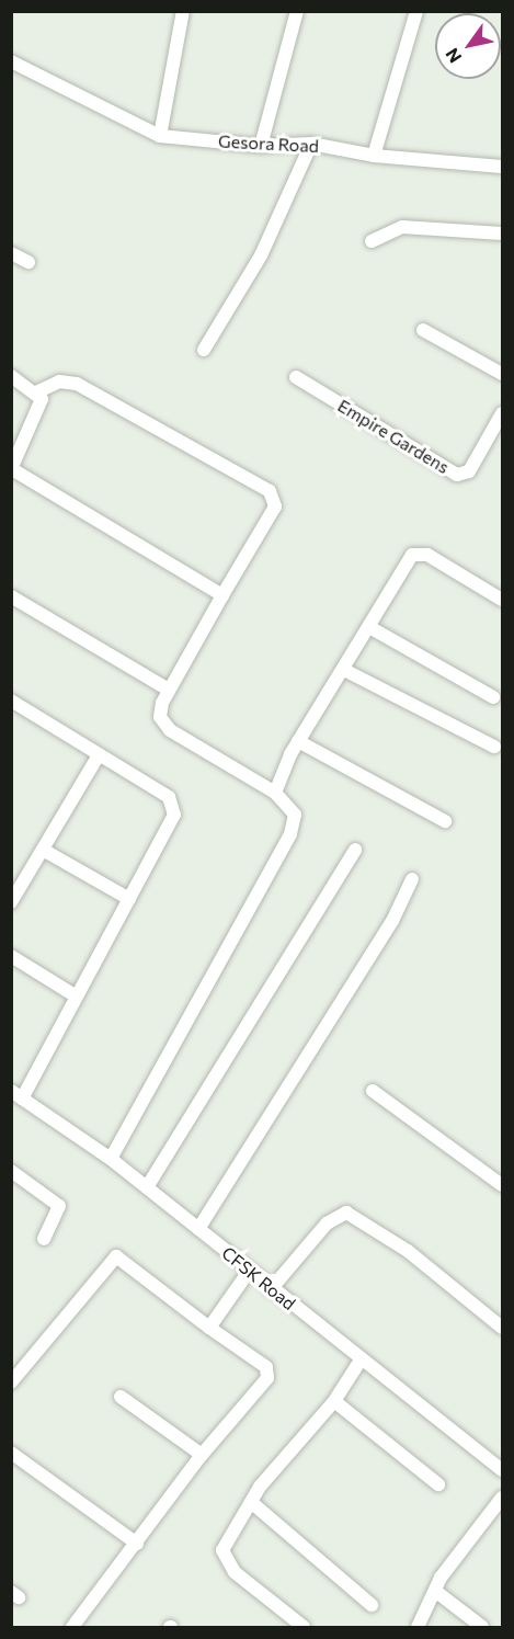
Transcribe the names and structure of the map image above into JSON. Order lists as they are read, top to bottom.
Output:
{
  "streets": {
    "street": ["Gesora Road", "Empire Gardens", "CFSK Road"]
  },
  "north": "bottom left"
}
